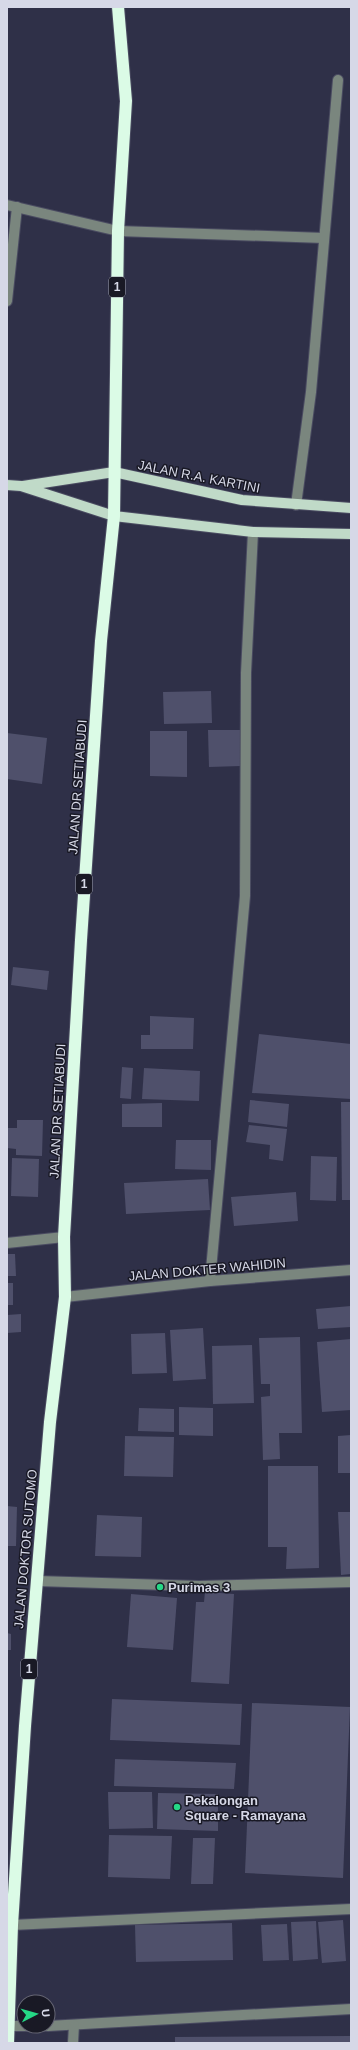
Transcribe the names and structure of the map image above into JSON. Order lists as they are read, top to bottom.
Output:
{
  "streets": {
    "highway": ["1", "JALAN DR SETIABUDI", "JALAN DOKTOR SUTOMO"],
    "main road": ["JALAN R.A. KARTINI"],
    "street": ["JALAN DOKTER WAHIDIN"]
  },
  "crossings": [
    ["1", "JALAN R.A. KARTINI"],
    ["1", "JALAN DR SETIABUDI"],
    ["JALAN R.A. KARTINI", "JALAN DR SETIABUDI"],
    ["JALAN DR SETIABUDI", "JALAN DOKTER WAHIDIN"],
    ["JALAN DR SETIABUDI", "JALAN DOKTOR SUTOMO"],
    ["JALAN DOKTER WAHIDIN", "JALAN DOKTOR SUTOMO"]
  ],
  "places": ["Purimas 3", "Pekalongan Square - Ramayana"],
  "north": "right"
}
